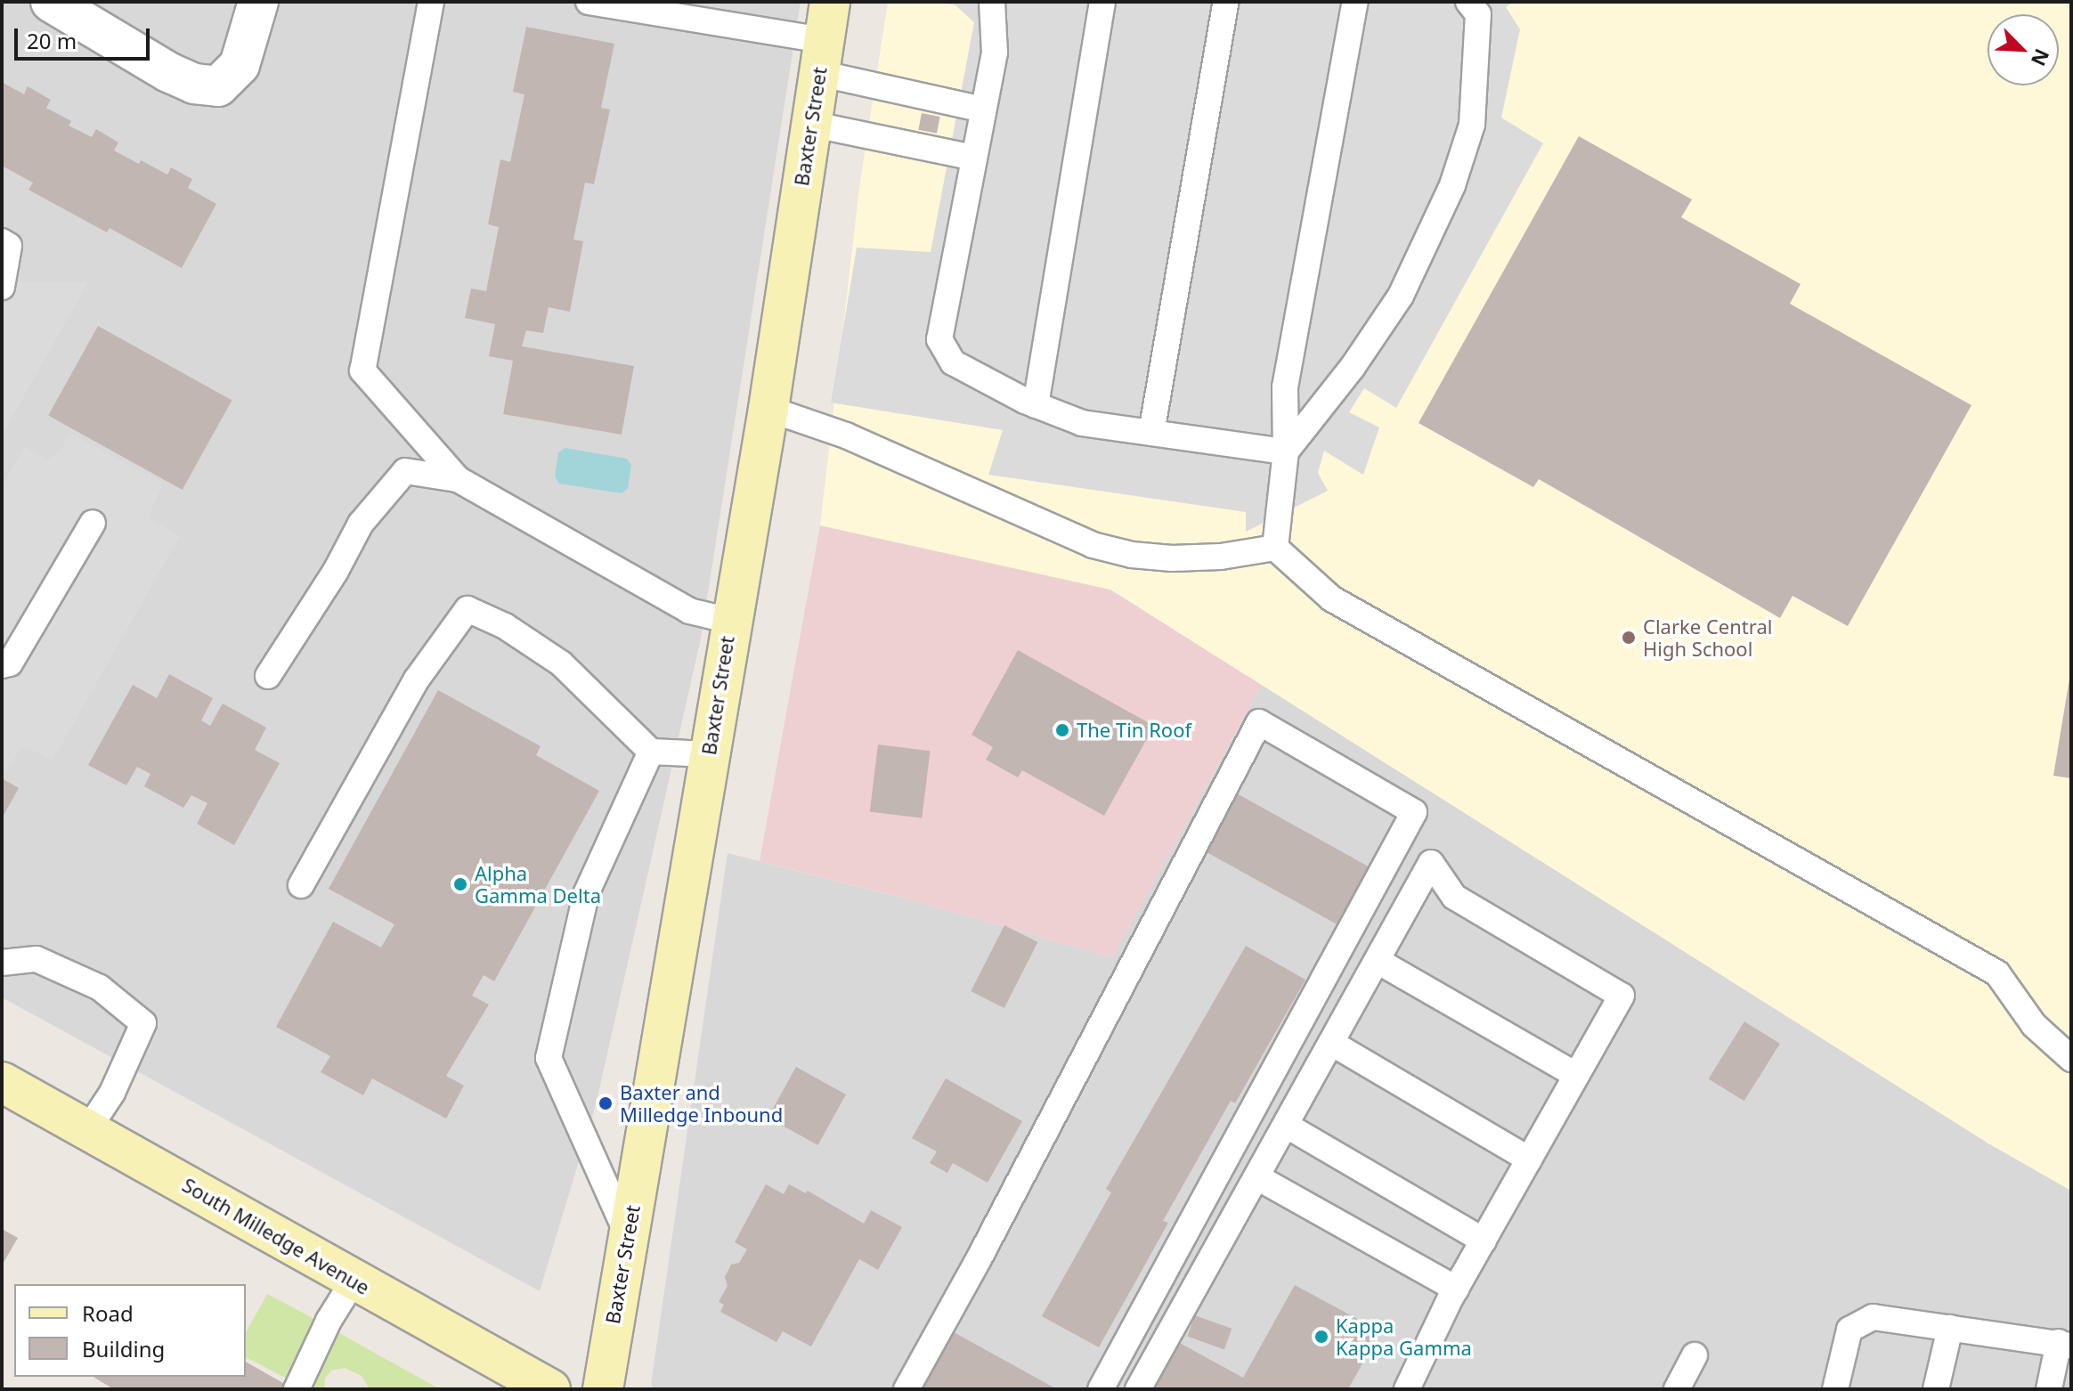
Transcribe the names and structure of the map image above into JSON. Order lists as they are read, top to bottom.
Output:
{
  "streets": {
    "main road": ["Baxter Street", "South Milledge Avenue"]
  },
  "places": [
    "Clarke Central High School",
    "The Tin Roof",
    "Alpha Gamma Delta",
    "Baxter and Milledge Inbound",
    "Kappa Kappa Gamma"
  ],
  "legend": ["Road", "Building"],
  "scale_bar": "20 m",
  "north": "bottom right"
}
